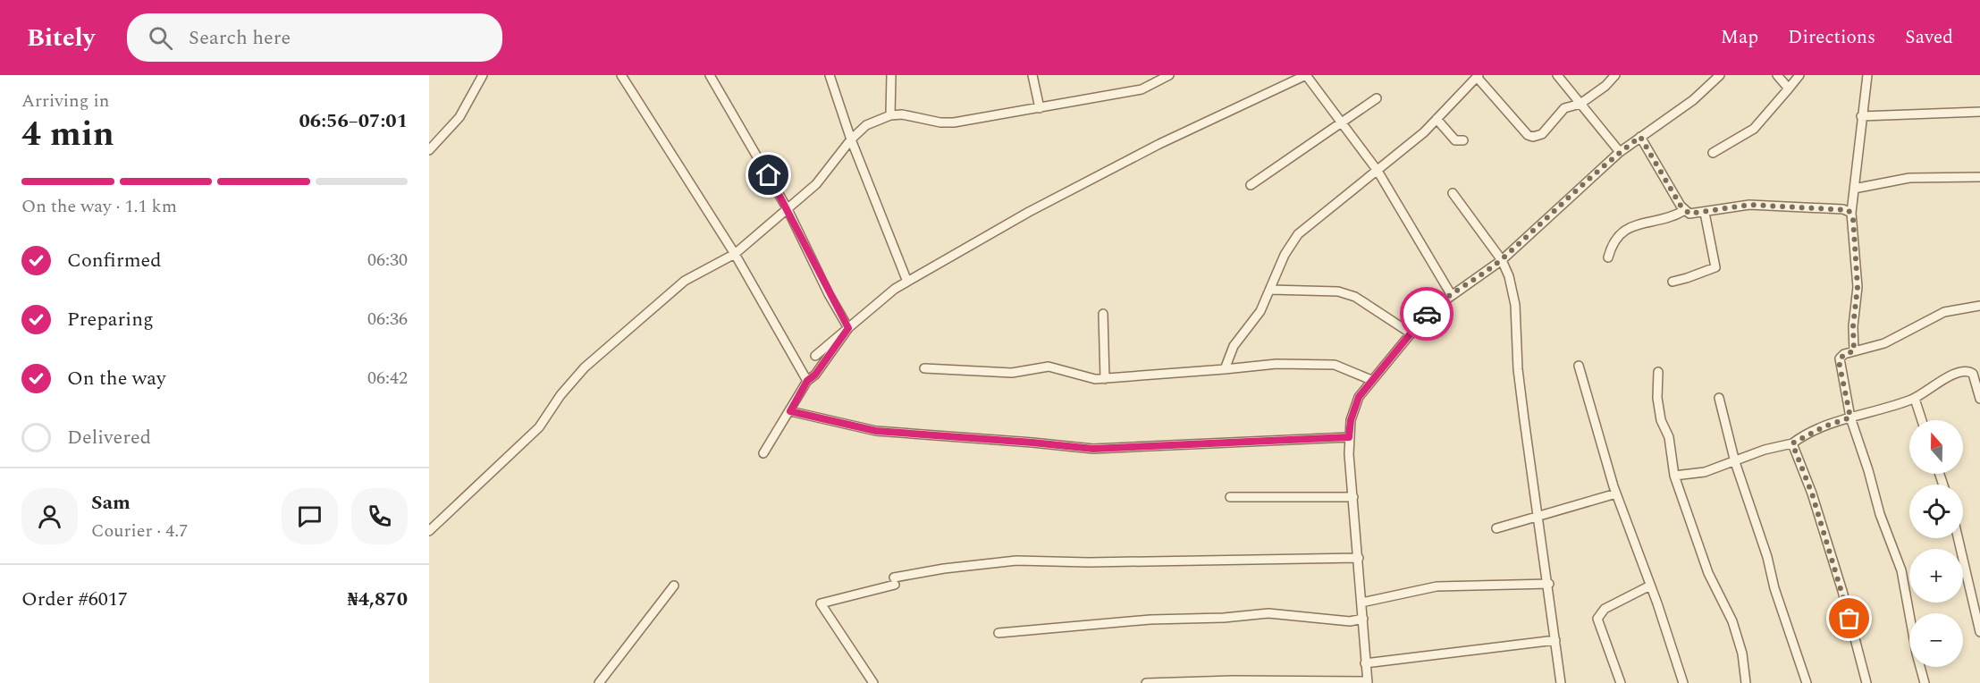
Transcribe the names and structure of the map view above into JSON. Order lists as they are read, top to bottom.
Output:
{
  "north": "top",
  "page": {
    "header": "Bitely",
    "search": "Search here",
    "nav": ["Map", "Directions", "Saved"],
    "heading": ["4 min", "Arriving in", "06:56–07:01"],
    "panel": [
      "Sam",
      "Courier · 4.7",
      "Order #6017",
      "₦4,870"
    ],
    "bar": "On the way · 1.1 km",
    "list": [
      ["Confirmed", "06:30"],
      ["Preparing", "06:36"],
      ["On the way", "06:42"],
      "Delivered"
    ],
    "map_buttons": ["+", "−"]
  }
}
